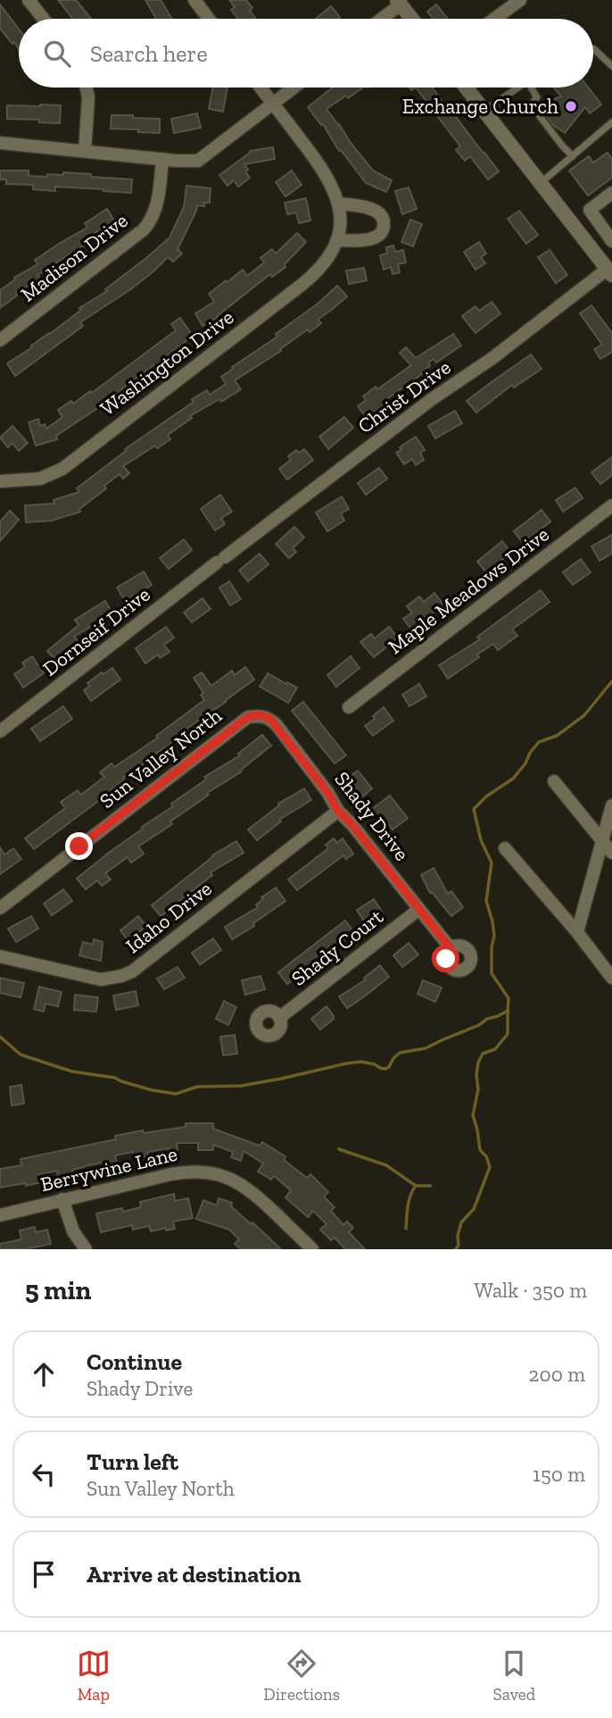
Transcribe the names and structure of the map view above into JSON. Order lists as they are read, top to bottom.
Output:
{
  "streets": {
    "street": [
      "Madison Drive",
      "Washington Drive",
      "Christ Drive",
      "Maple Meadows Drive",
      "Dornseif Drive",
      "Sun Valley North",
      "Shady Drive",
      "Idaho Drive",
      "Shady Court",
      "Berrywine Lane"
    ]
  },
  "crossings": [
    ["Christ Drive", "Dornseif Drive"],
    ["Sun Valley North", "Shady Drive"],
    ["Shady Drive", "Idaho Drive"],
    ["Shady Drive", "Shady Court"]
  ],
  "places": ["Exchange Church"],
  "page": {
    "search": "Search here",
    "heading": ["5 min", "Walk · 350 m"],
    "list": [
      ["Continue", "Shady Drive", "200 m"],
      ["Turn left", "Sun Valley North", "150 m"],
      "Arrive at destination"
    ],
    "nav": ["Map", "Directions", "Saved"]
  }
}
